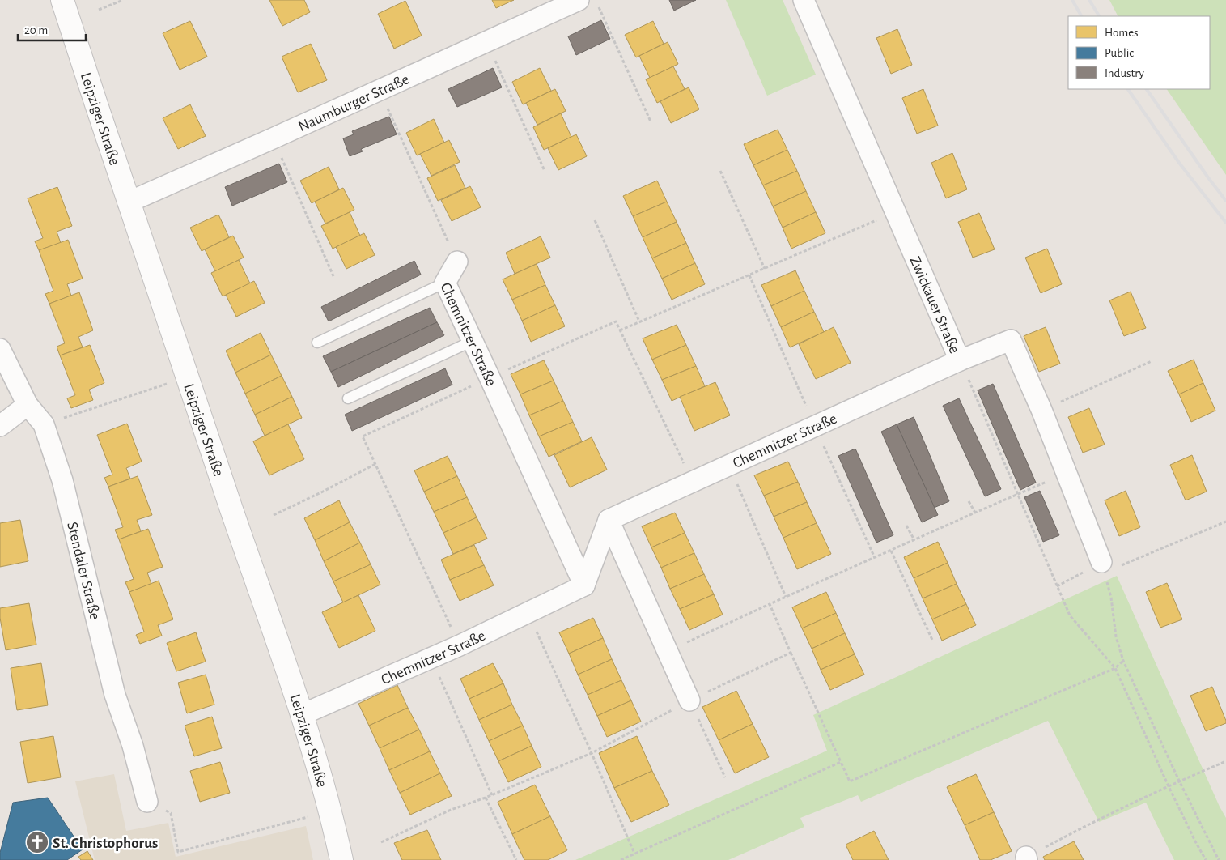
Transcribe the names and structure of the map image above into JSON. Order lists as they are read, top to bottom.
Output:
{
  "streets": {
    "main road": ["Leipziger Straße"],
    "street": [
      "Naumburger Straße",
      "Zwickauer Straße",
      "Chemnitzer Straße",
      "Stendaler Straße"
    ]
  },
  "crossings": [
    ["Naumburger Straße", "Leipziger Straße"],
    ["Leipziger Straße", "Chemnitzer Straße"],
    ["Zwickauer Straße", "Chemnitzer Straße"]
  ],
  "places": {
    "church": ["St. Christophorus"]
  },
  "legend": ["Homes", "Public", "Industry"],
  "scale_bar": "20 m"
}
